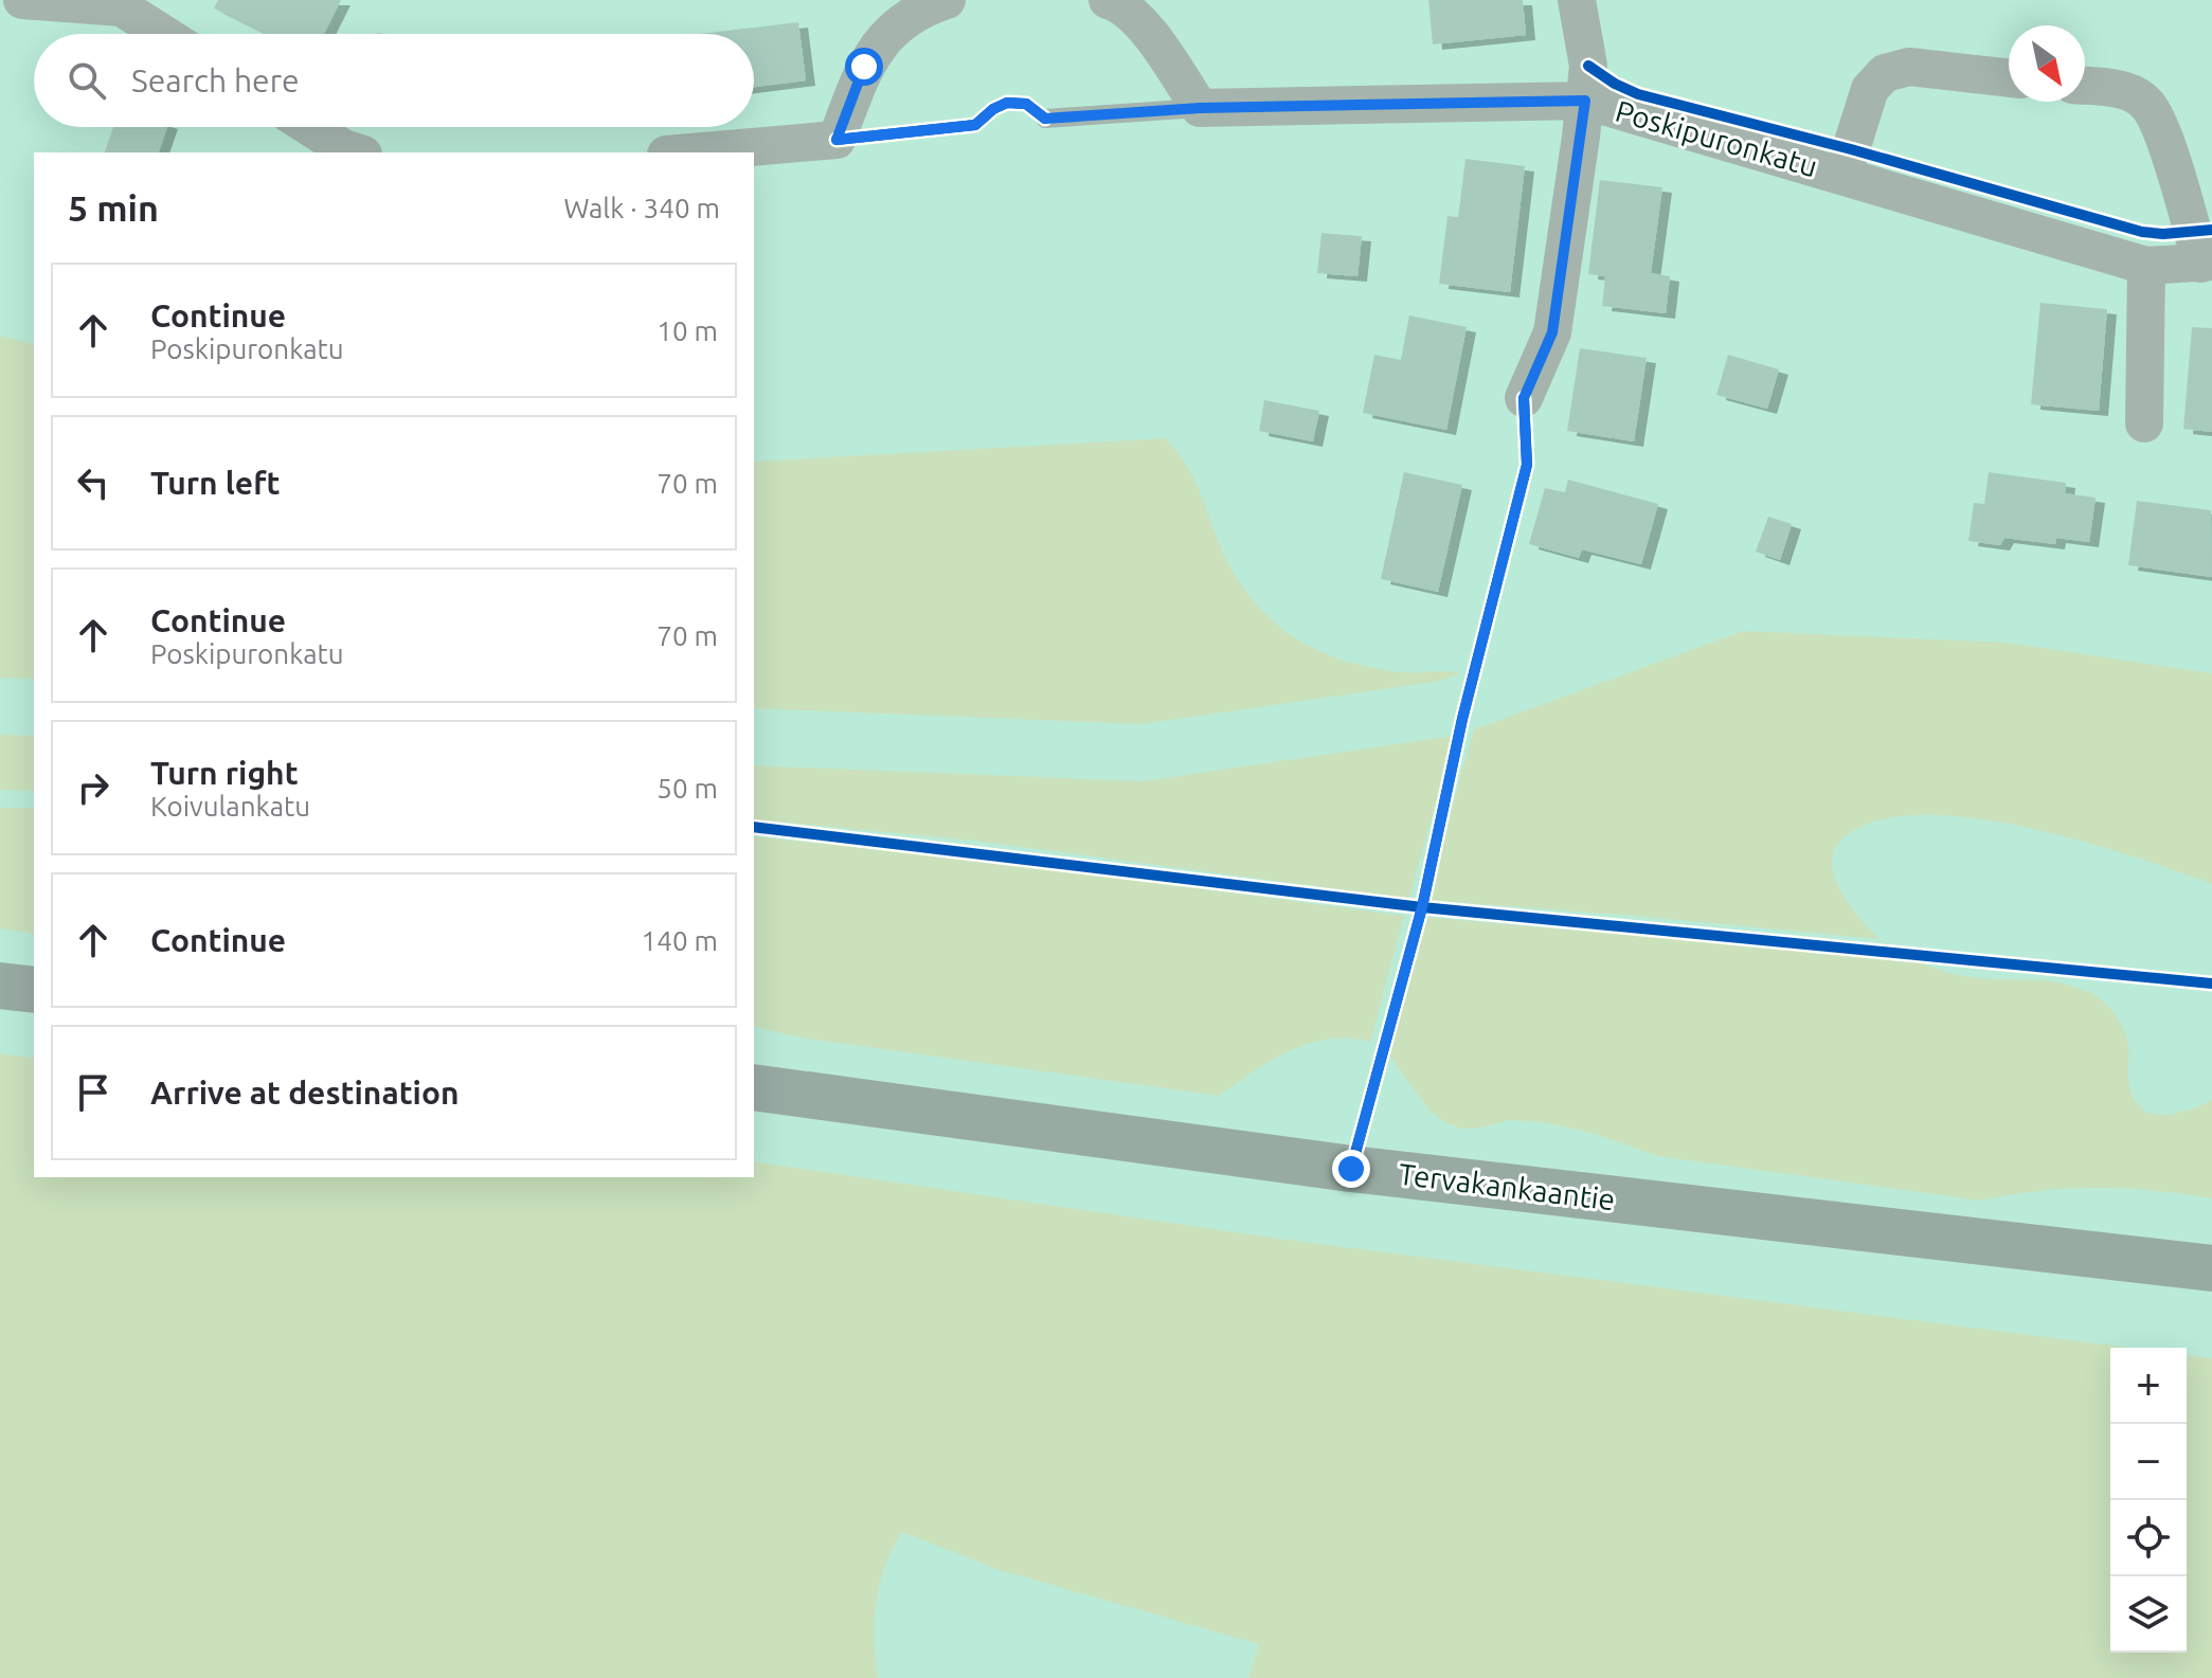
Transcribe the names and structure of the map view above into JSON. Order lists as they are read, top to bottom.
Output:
{
  "streets": {
    "street": ["Poskipuronkatu", "Tervakankaantie"]
  },
  "north": "bottom right",
  "page": {
    "search": "Search here",
    "heading": ["5 min", "Walk · 340 m"],
    "list": [
      ["Continue", "Poskipuronkatu", "10 m"],
      ["Turn left", "70 m"],
      ["Continue", "Poskipuronkatu", "70 m"],
      ["Turn right", "Koivulankatu", "50 m"],
      ["Continue", "140 m"],
      "Arrive at destination"
    ],
    "map_buttons": ["+", "−"]
  }
}
